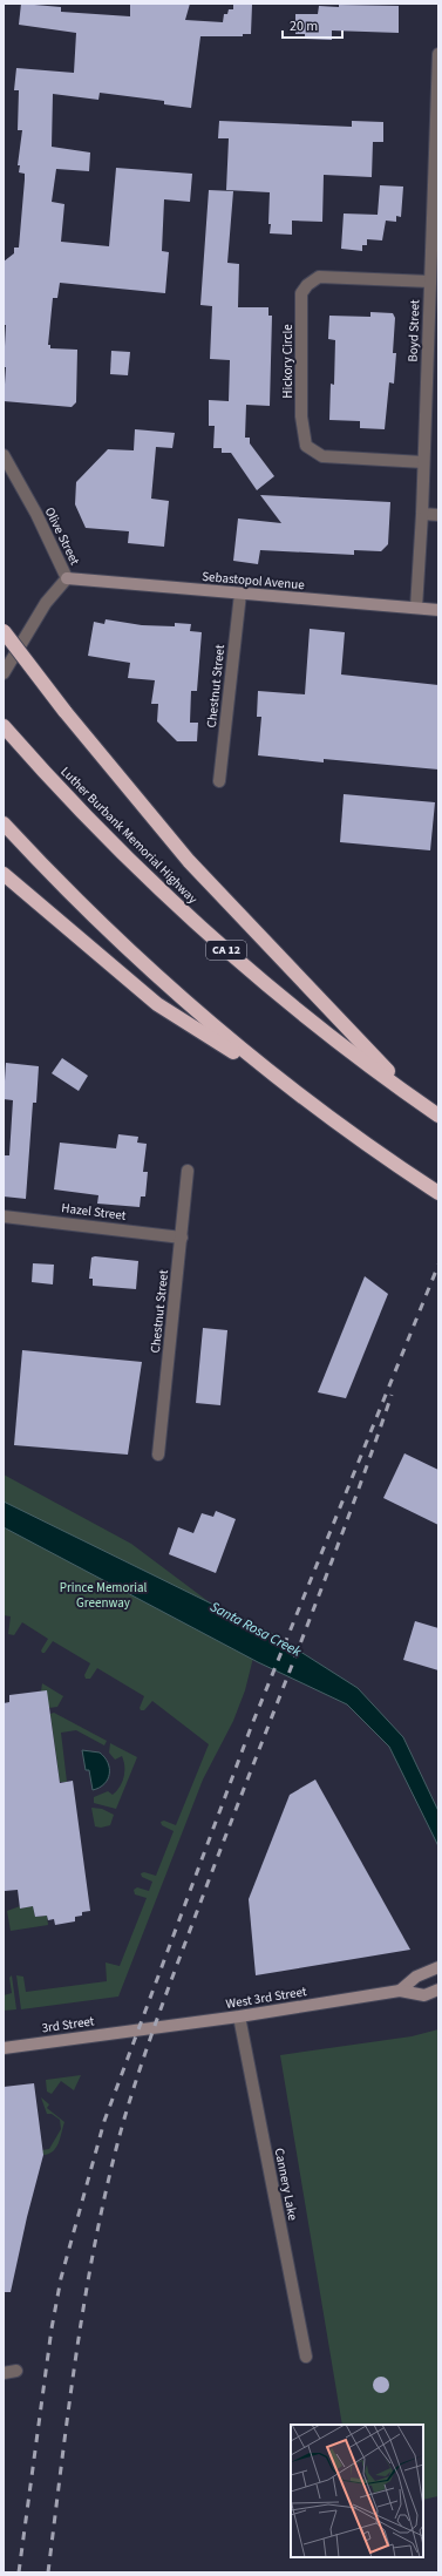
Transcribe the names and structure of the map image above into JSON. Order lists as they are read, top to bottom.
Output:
{
  "streets": {
    "highway": ["Luther Burbank Memorial Highway", "CA 12"],
    "main road": ["Sebastopol Avenue", "West 3rd Street", "3rd Street"],
    "street": [
      "Boyd Street",
      "Hickory Circle",
      "Olive Street",
      "Chestnut Street",
      "Hazel Street",
      "Cannery Lake"
    ]
  },
  "crossings": [
    ["Boyd Street", "Hickory Circle"],
    ["Boyd Street", "Sebastopol Avenue"],
    ["Olive Street", "Sebastopol Avenue"],
    ["Sebastopol Avenue", "Chestnut Street"],
    ["Chestnut Street", "Hazel Street"],
    ["West 3rd Street", "3rd Street"],
    ["West 3rd Street", "Cannery Lake"]
  ],
  "water": ["Santa Rosa Creek"],
  "parks": ["Prince Memorial Greenway"],
  "scale_bar": "20 m"
}
